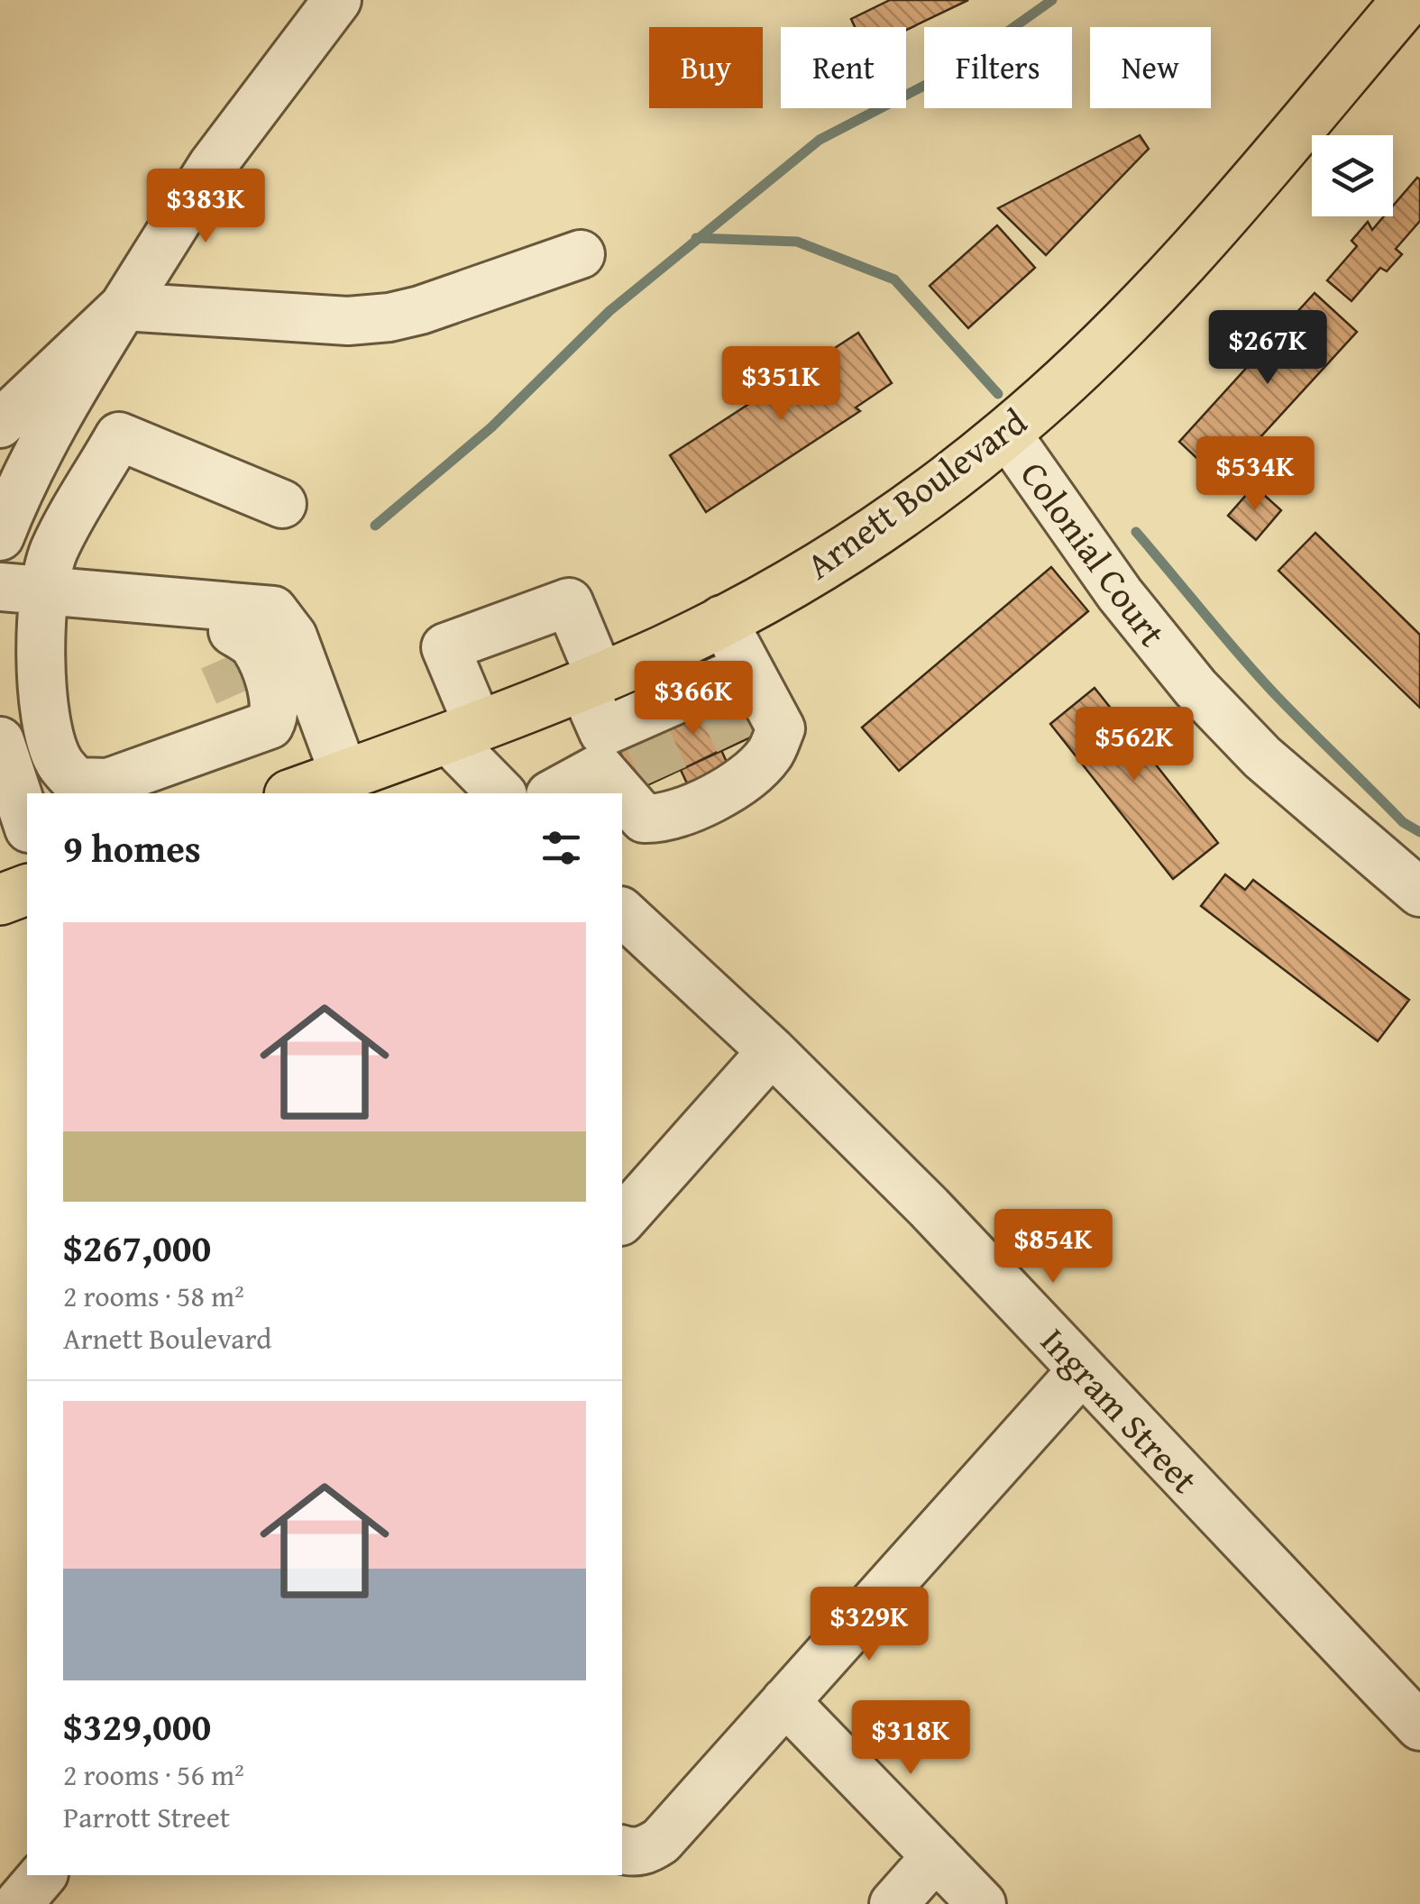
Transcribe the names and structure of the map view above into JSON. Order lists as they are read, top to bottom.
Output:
{
  "streets": {
    "main road": ["Arnett Boulevard"],
    "street": ["Colonial Court", "Ingram Street"]
  },
  "crossings": [
    ["Arnett Boulevard", "Colonial Court"]
  ],
  "page": {
    "chip": [
      "Buy",
      "Rent",
      "Filters",
      "New"
    ],
    "price": [
      "$383K",
      "$267K",
      "$351K",
      "$534K",
      "$366K",
      "$562K",
      "$854K",
      "$329K",
      "$318K"
    ],
    "heading": "9 homes",
    "list": [
      {
        "name": "$267,000",
        "note": "2 rooms · 58 m² · Arnett Boulevard"
      },
      {
        "name": "$329,000",
        "note": "2 rooms · 56 m² · Parrott Street"
      }
    ]
  }
}
